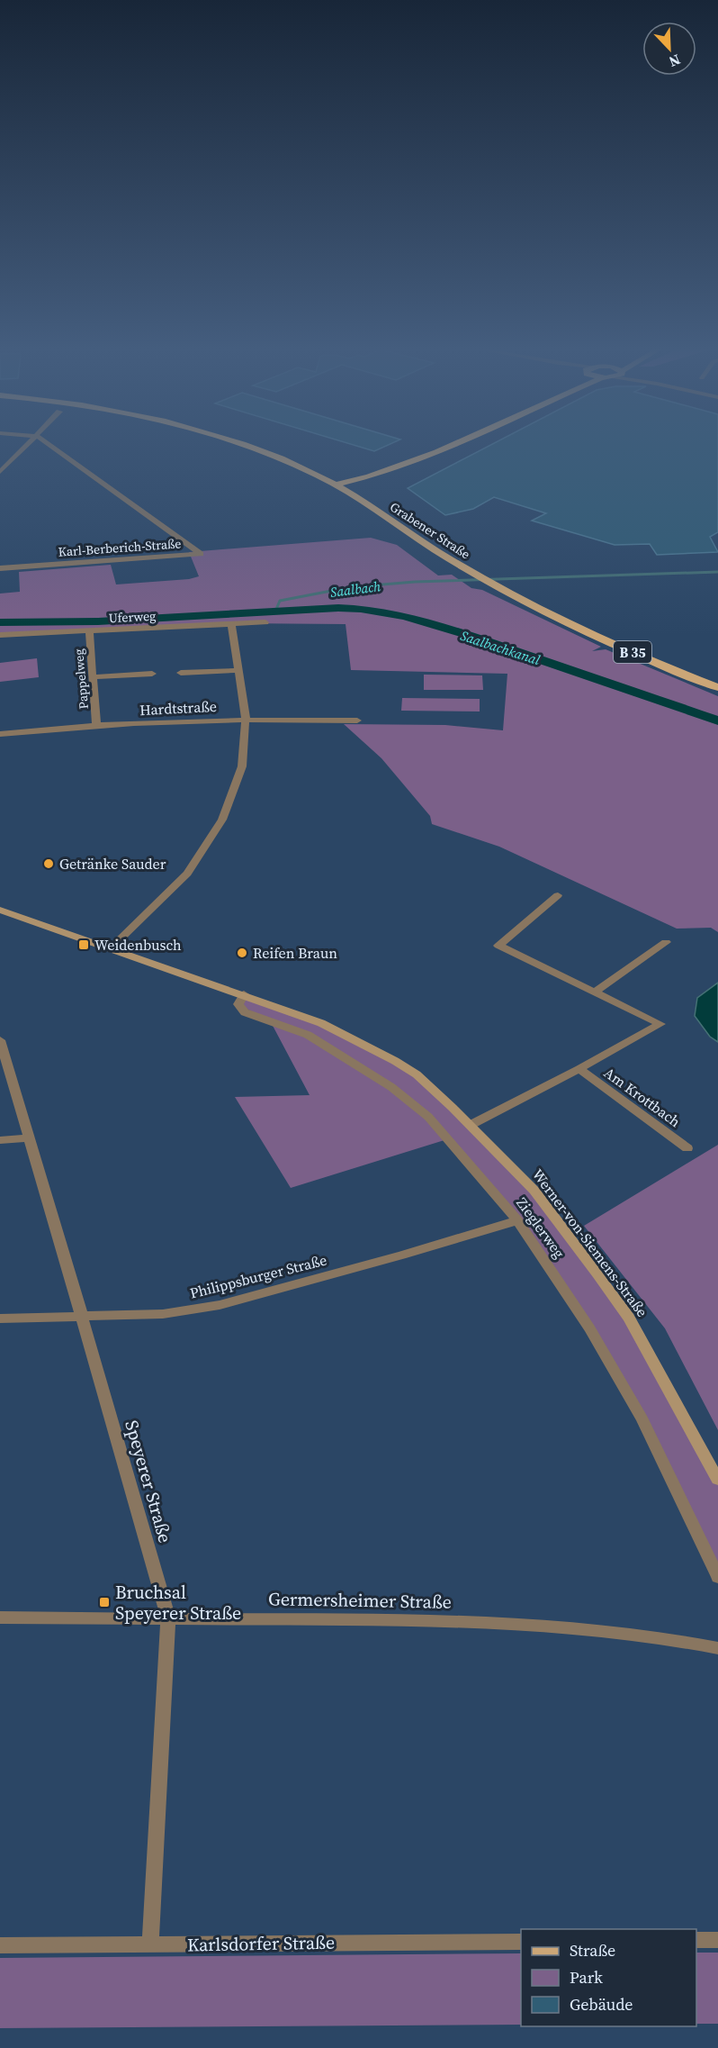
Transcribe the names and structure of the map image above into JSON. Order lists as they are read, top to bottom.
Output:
{
  "streets": {
    "main road": ["Grabener Straße", "B 35", "Werner-von-Siemens-Straße"],
    "street": [
      "Karl-Berberich-Straße",
      "Uferweg",
      "Pappelweg",
      "Hardtstraße",
      "Am Krottbach",
      "Zieglerweg",
      "Philippsburger Straße",
      "Speyerer Straße",
      "Germersheimer Straße",
      "Karlsdorfer Straße"
    ]
  },
  "crossings": [
    ["Uferweg", "Pappelweg"],
    ["Pappelweg", "Hardtstraße"],
    ["Am Krottbach", "Werner-von-Siemens-Straße"],
    ["Zieglerweg", "Werner-von-Siemens-Straße"],
    ["Zieglerweg", "Philippsburger Straße"],
    ["Philippsburger Straße", "Speyerer Straße"],
    ["Speyerer Straße", "Germersheimer Straße"],
    ["Speyerer Straße", "Karlsdorfer Straße"]
  ],
  "water": ["Saalbach", "Saalbachkanal"],
  "places": {
    "other": ["Getränke Sauder", "Reifen Braun"],
    "transit": ["Weidenbusch", "Bruchsal Speyerer Straße"]
  },
  "legend": ["Straße", "Park", "Gebäude"],
  "north": "bottom right"
}
